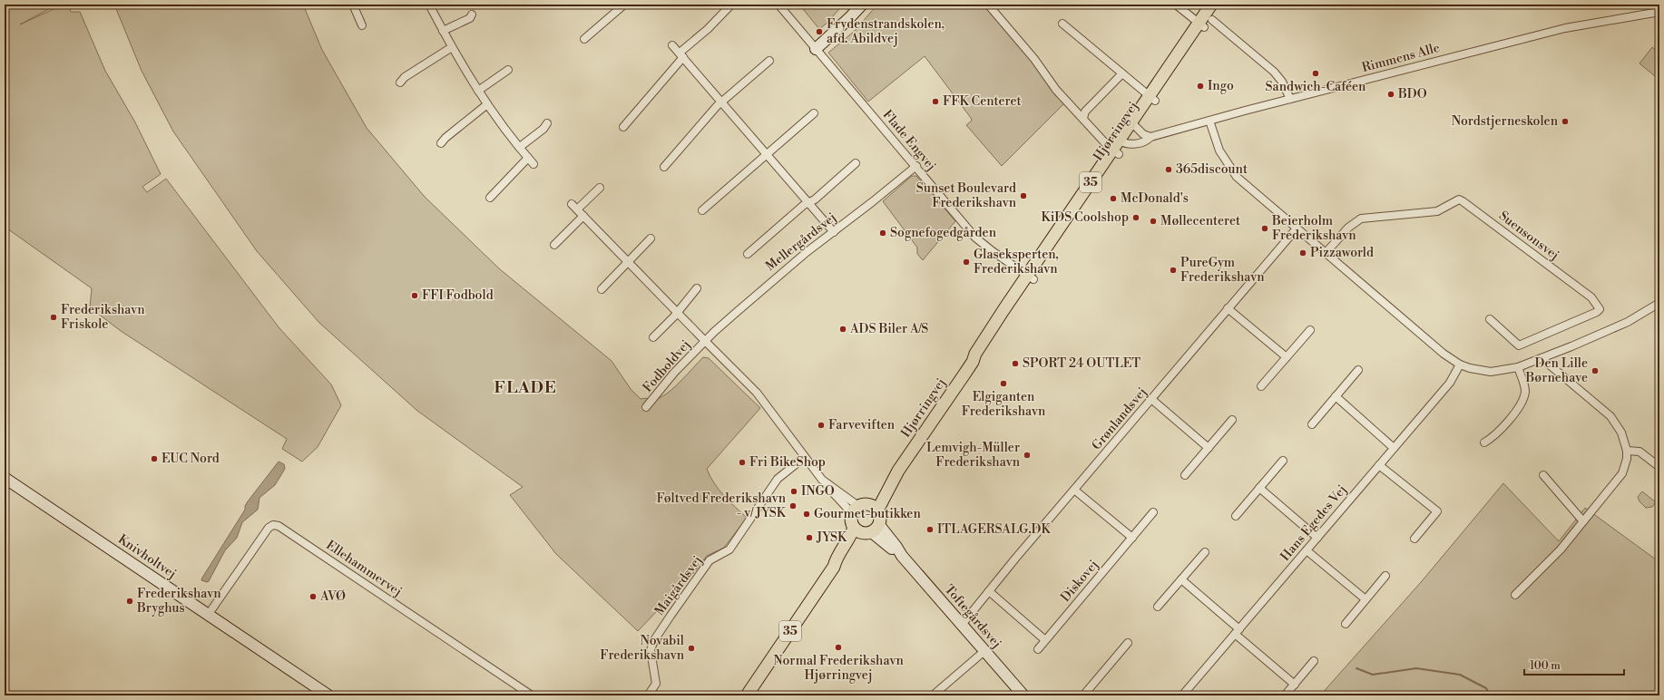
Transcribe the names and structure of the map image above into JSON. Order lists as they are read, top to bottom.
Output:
{
  "streets": {
    "main road": ["Hjørringvej", "35"],
    "street": [
      "Rimmens Alle",
      "Flade Engvej",
      "Suensonsvej",
      "Mellergårdsvej",
      "Fodboldvej",
      "Grønlandsvej",
      "Hans Egedes Vej",
      "Knivholtvej",
      "Ellehammervej",
      "Diskovej",
      "Maigårdsvej",
      "Toftegårdsvej"
    ]
  },
  "crossings": [
    ["Rimmens Alle", "Hjørringvej"],
    ["Hjørringvej", "Flade Engvej"],
    ["Flade Engvej", "Mellergårdsvej"],
    ["35", "Toftegårdsvej"],
    ["Mellergårdsvej", "Fodboldvej"],
    ["Grønlandsvej", "Toftegårdsvej"],
    ["Knivholtvej", "Ellehammervej"]
  ],
  "districts": ["FLADE"],
  "places": [
    "Frydenstrandskolen, afd. Abildvej",
    "Sandwich-Caféen",
    "Ingo",
    "BDO",
    "FFK Centeret",
    "Nordstjerneskolen",
    "365discount",
    "Sunset Boulevard Frederikshavn",
    "McDonald's",
    "KiDS Coolshop",
    "Møllecenteret",
    "Beierholm Frederikshavn",
    "Sognefogedgården",
    "Pizzaworld",
    "Glaseksperten, Frederikshavn",
    "PureGym Frederikshavn",
    "FFI Fodbold",
    "Frederikshavn Friskole",
    "ADS Biler A/S",
    "SPORT 24 OUTLET",
    "Den Lille Børnehave",
    "Elgiganten Frederikshavn",
    "Farveviften",
    "Lemvigh-Müller Frederikshavn",
    "EUC Nord",
    "Fri BikeShop",
    "INGO",
    "Føltved Frederikshavn - v/ JYSK",
    "Gourmet-butikken",
    "ITLAGERSALG.DK",
    "JYSK",
    "AVØ",
    "Frederikshavn Bryghus",
    "Normal Frederikshavn Hjørringvej",
    "Novabil Frederikshavn"
  ],
  "scale_bar": "100 m"
}
